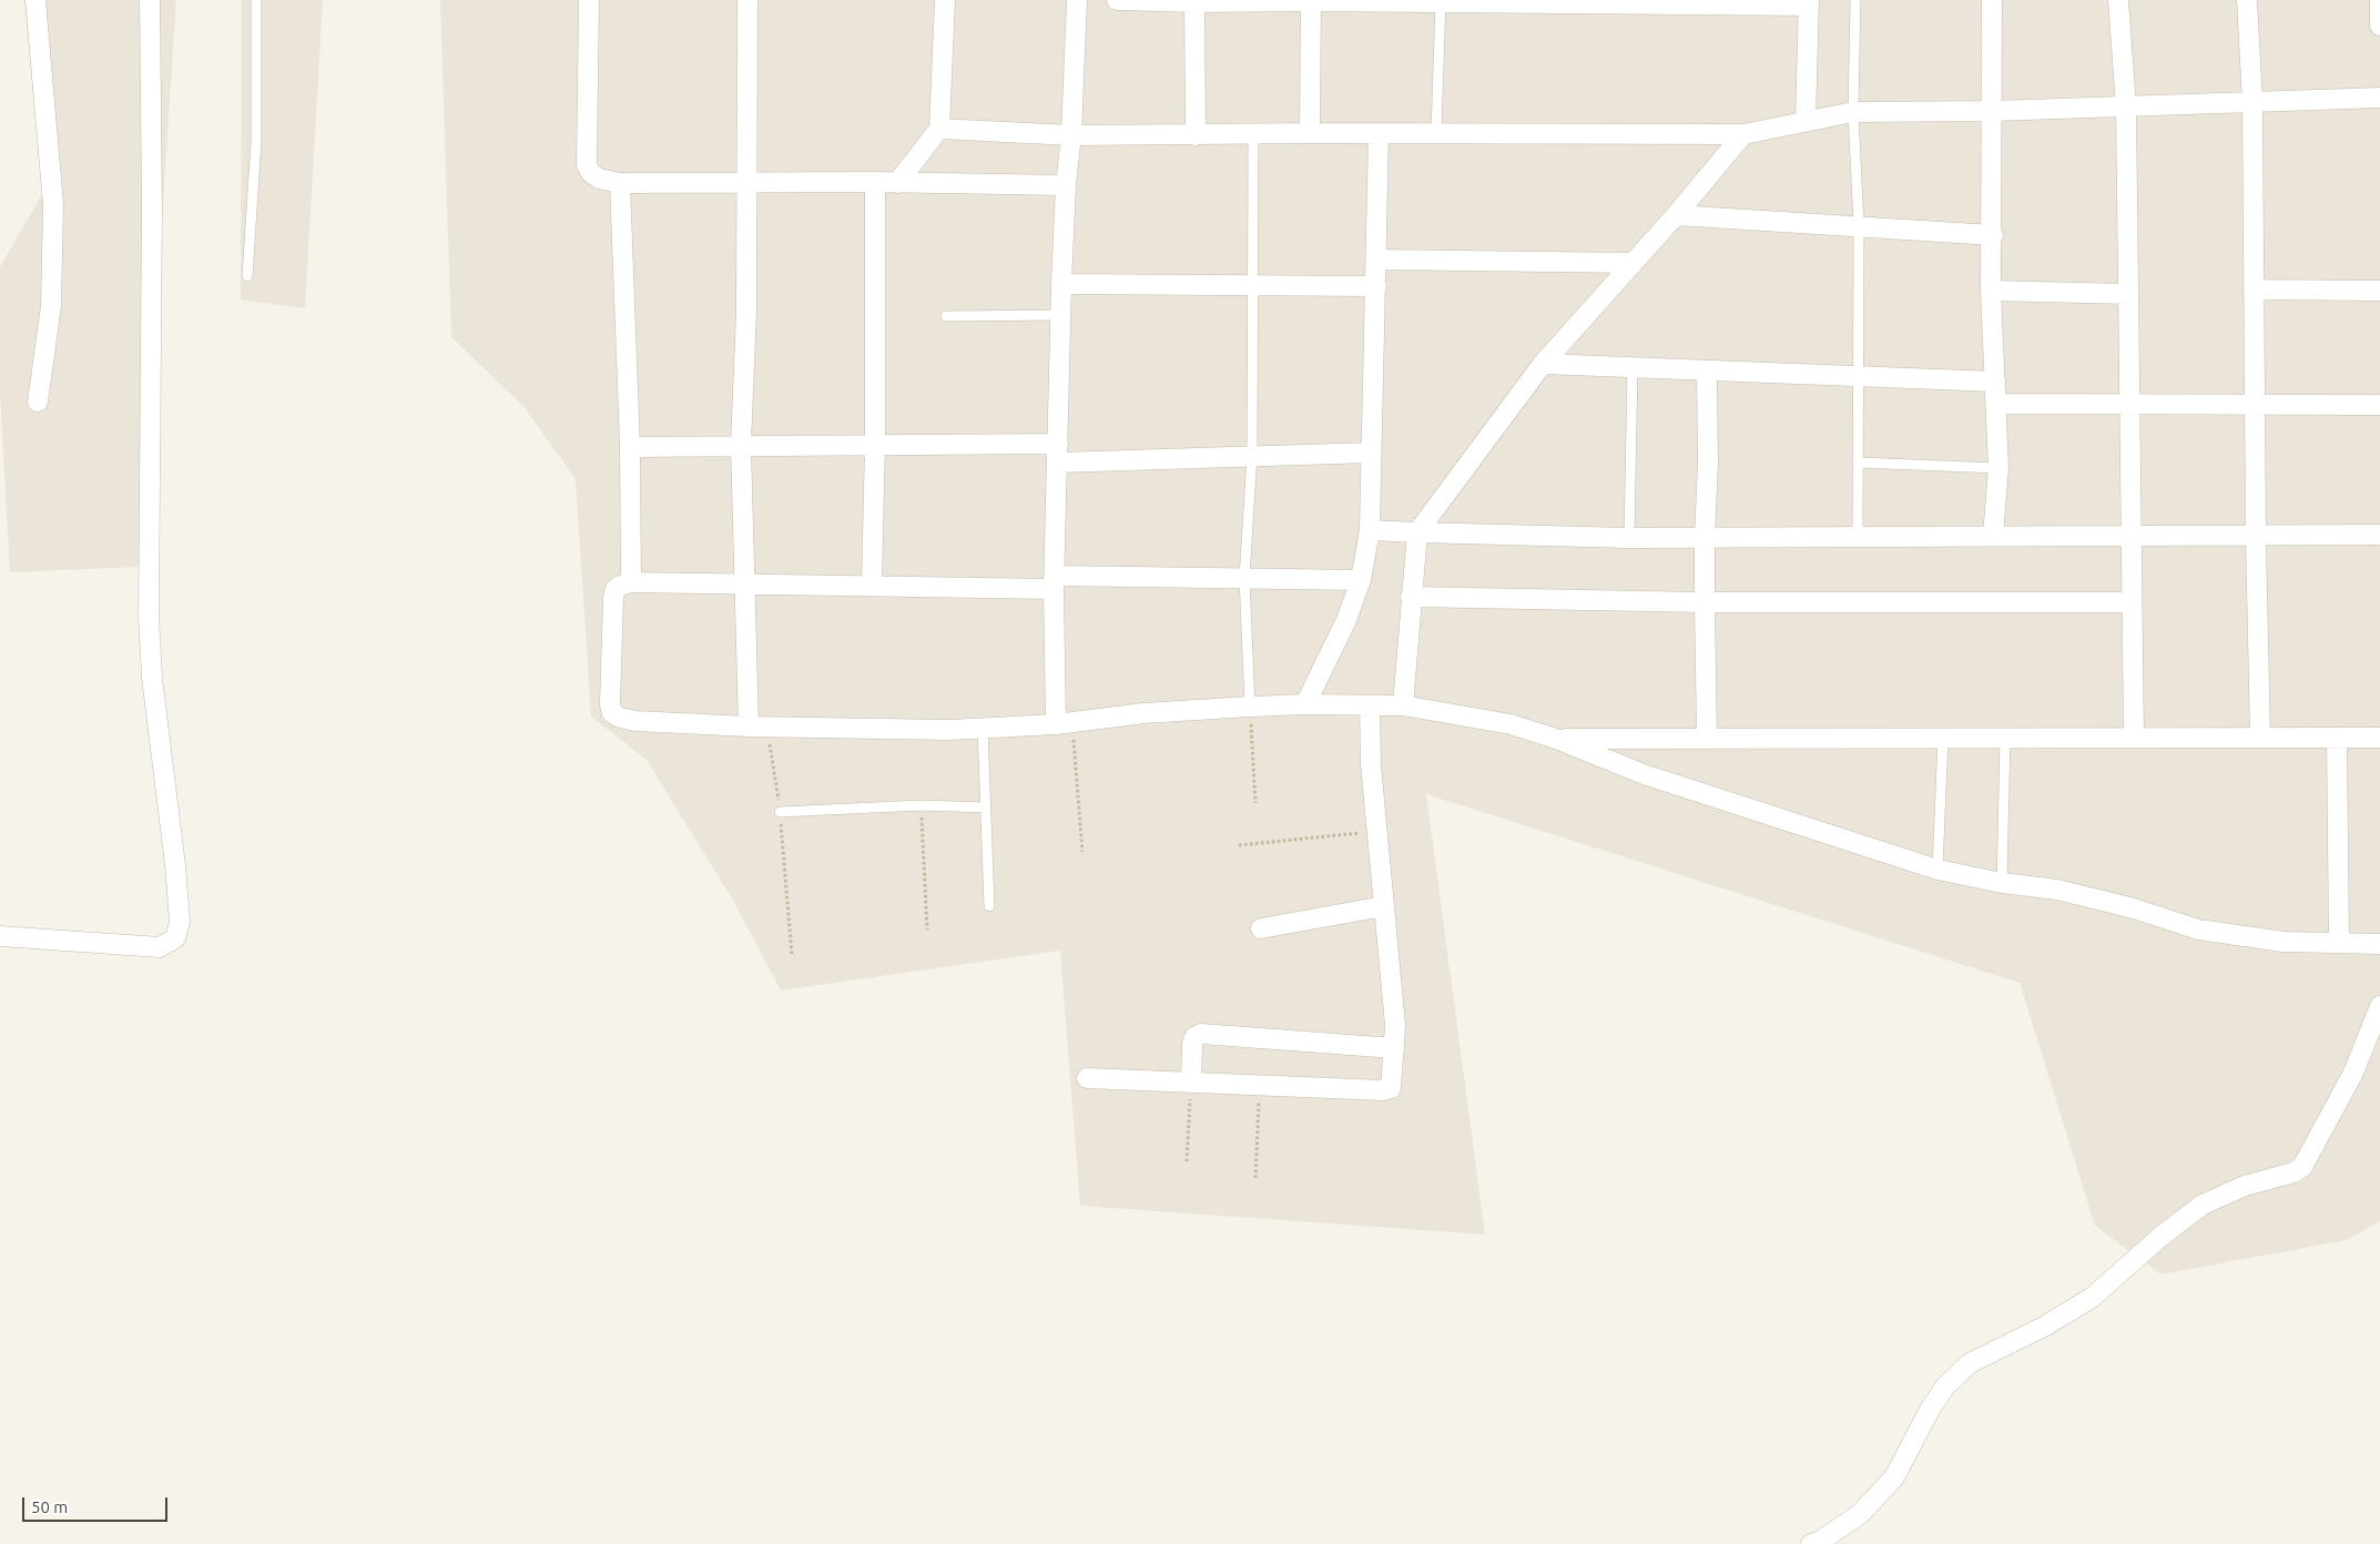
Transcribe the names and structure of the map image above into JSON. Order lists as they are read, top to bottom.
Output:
{
  "scale_bar": "50 m"
}
